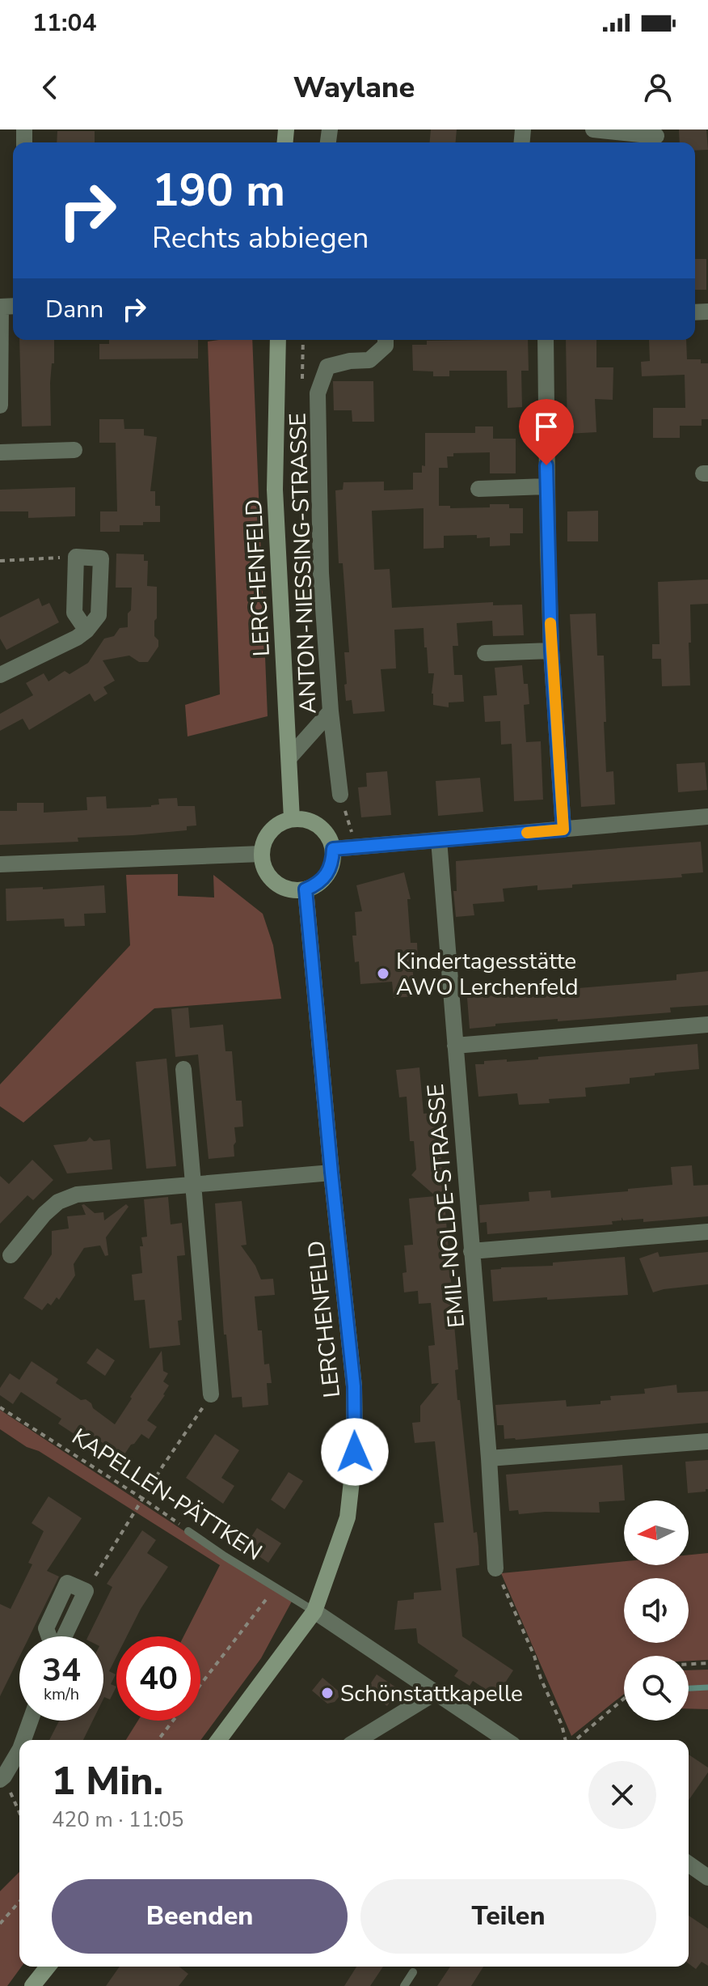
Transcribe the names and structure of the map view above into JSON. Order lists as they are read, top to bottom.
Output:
{
  "streets": {
    "street": ["ANTON-NIESSING-STRASSE", "LERCHENFELD", "EMIL-NOLDE-STRASSE"],
    "lane": ["KAPELLEN-PÄTTKEN"]
  },
  "crossings": [
    ["LERCHENFELD", "KAPELLEN-PÄTTKEN"]
  ],
  "places": ["Kindertagesstätte AWO Lerchenfeld", "Schönstattkapelle"],
  "north": "left",
  "page": {
    "status": "11:04",
    "header": "Waylane",
    "turn": ["190 m", "Rechts abbiegen"],
    "then": "Dann",
    "speed": "34 km/h",
    "limit": "40",
    "heading": ["1 Min.", "420 m · 11:05"],
    "buttons": ["Beenden", "Teilen"]
  }
}
